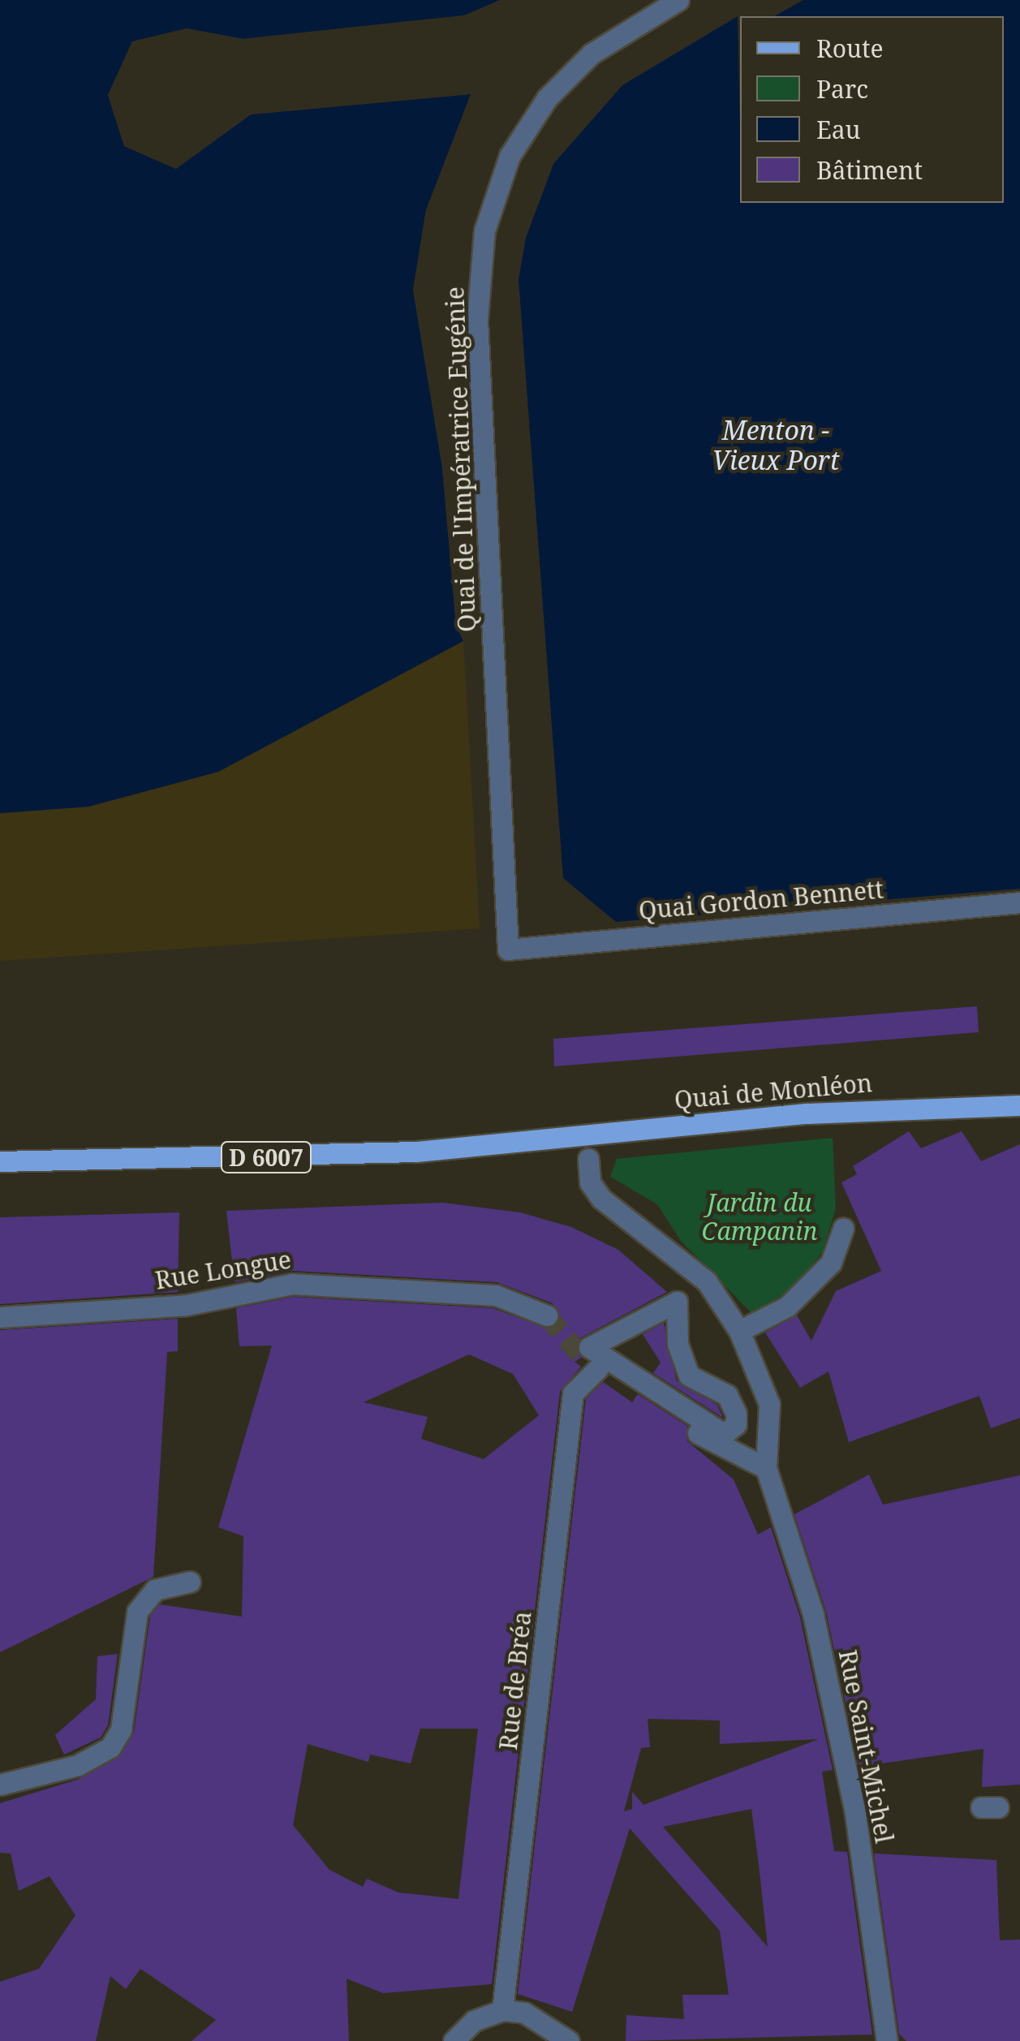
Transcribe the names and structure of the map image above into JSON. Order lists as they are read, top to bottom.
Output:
{
  "streets": {
    "main road": ["Quai de Monléon", "D 6007"],
    "street": [
      "Quai de l'Impératrice Eugénie",
      "Quai Gordon Bennett",
      "Rue Longue",
      "Rue de Bréa",
      "Rue Saint-Michel"
    ]
  },
  "crossings": [
    ["Quai de l'Impératrice Eugénie", "Quai Gordon Bennett"]
  ],
  "water": ["Menton - Vieux Port"],
  "parks": ["Jardin du Campanin"],
  "legend": [
    "Route",
    "Parc",
    "Eau",
    "Bâtiment"
  ]
}
